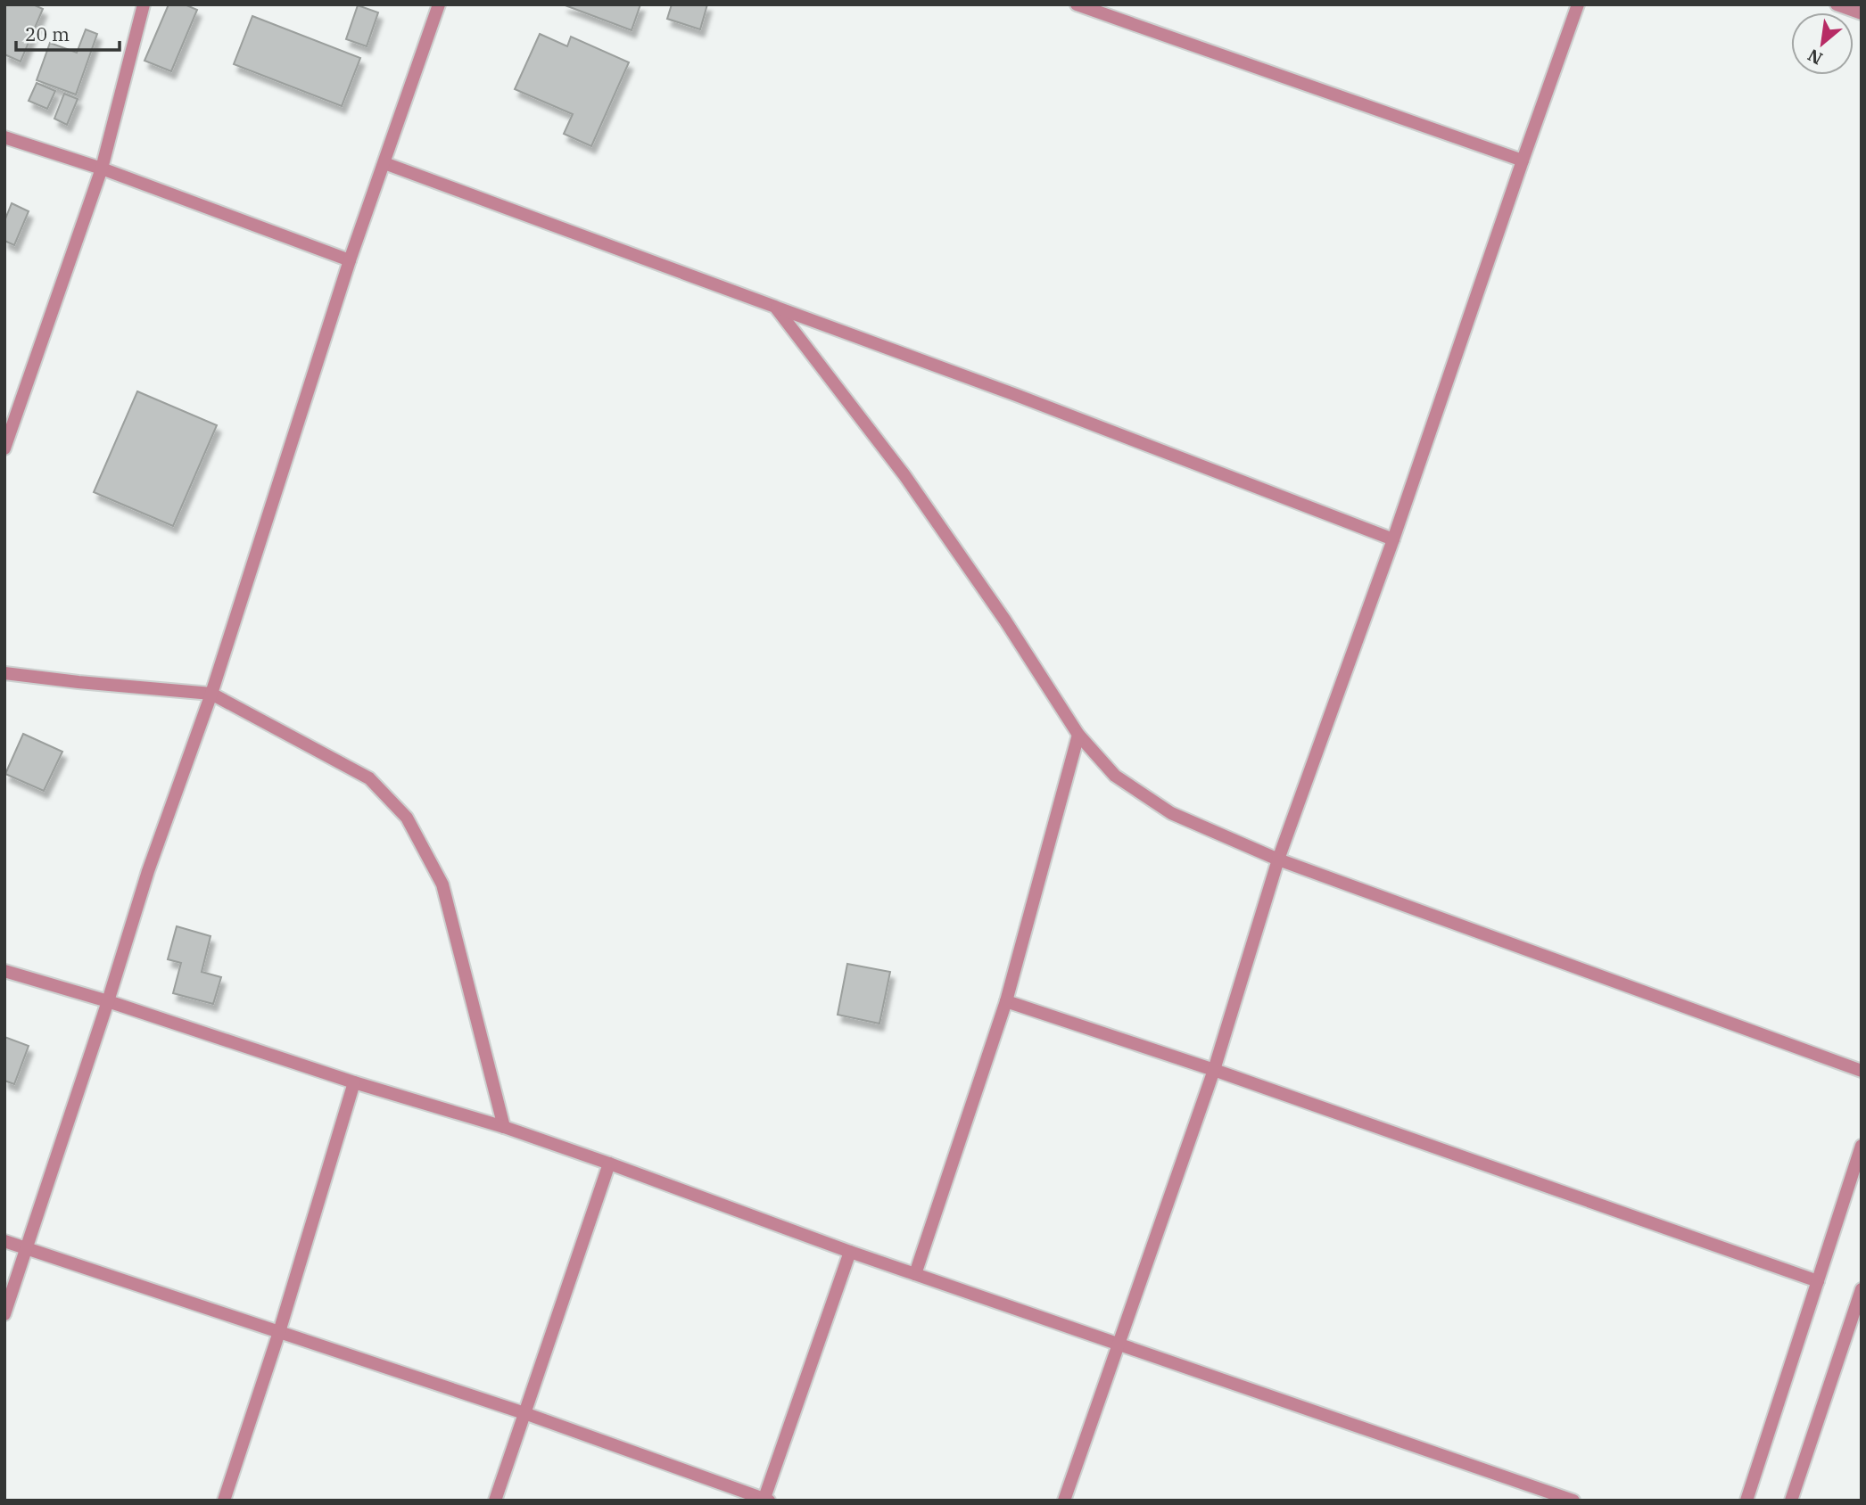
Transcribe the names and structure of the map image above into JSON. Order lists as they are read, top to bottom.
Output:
{
  "scale_bar": "20 m",
  "north": "bottom left"
}
